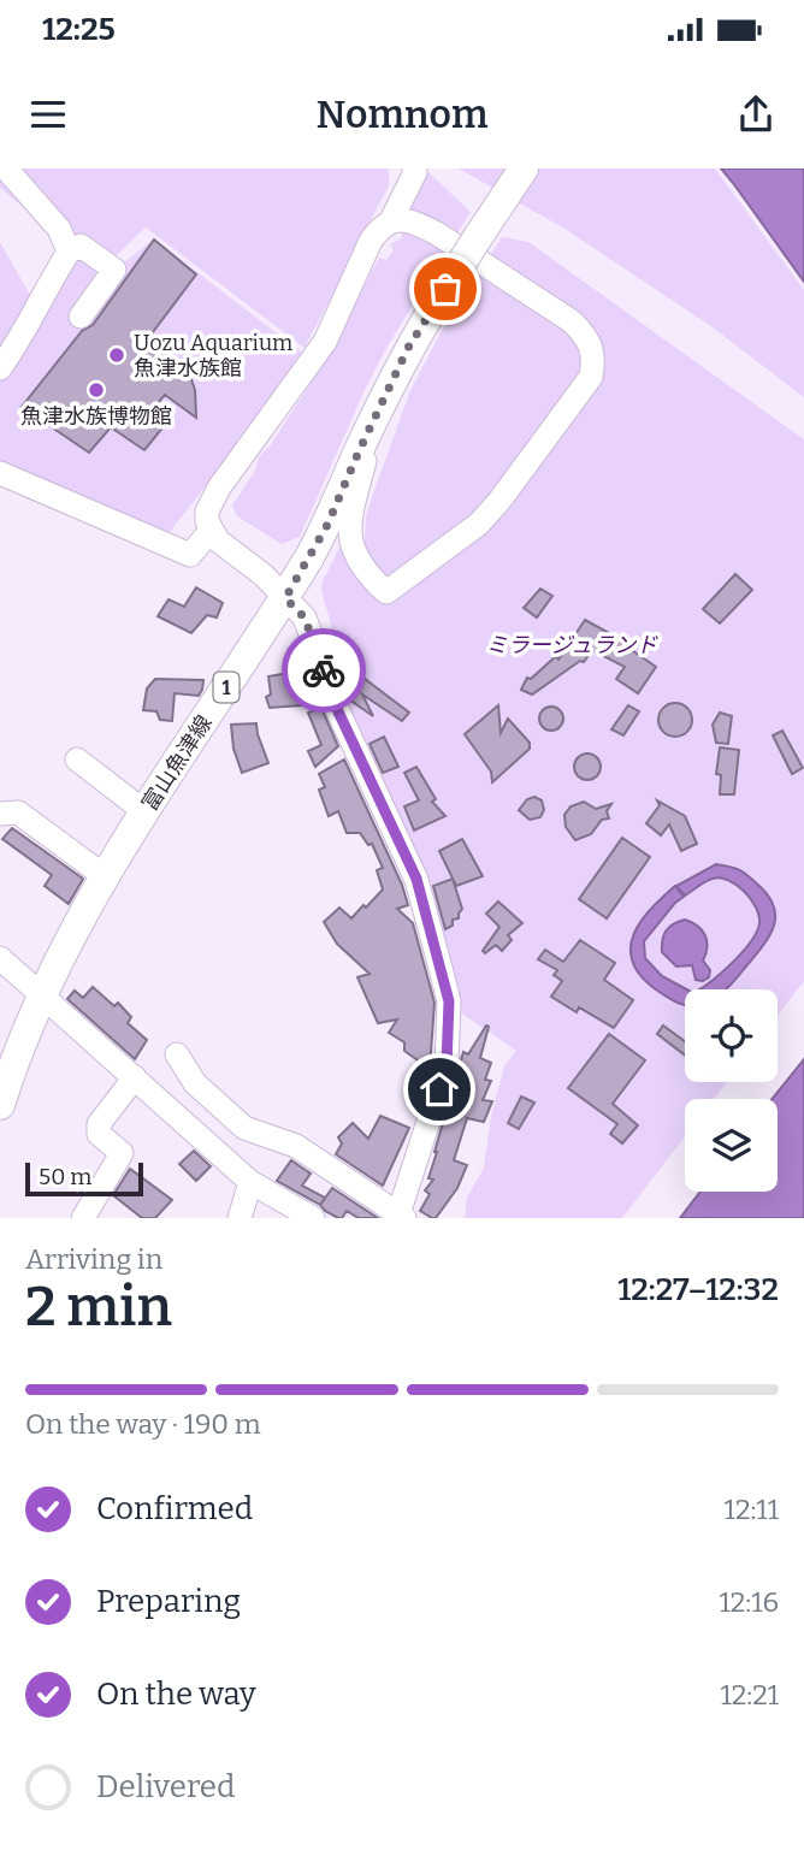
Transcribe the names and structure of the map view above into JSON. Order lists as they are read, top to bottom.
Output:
{
  "streets": {
    "main road": ["1", "富山魚津線"]
  },
  "parks": ["ミラージュランド"],
  "places": ["Uozu Aquarium 魚津水族館", "魚津水族博物館"],
  "scale_bar": "50 m",
  "page": {
    "status": "12:25",
    "header": "Nomnom",
    "scale": "50 m",
    "heading": ["2 min", "Arriving in", "12:27–12:32"],
    "bar": "On the way · 190 m",
    "list": [
      ["Confirmed", "12:11"],
      ["Preparing", "12:16"],
      ["On the way", "12:21"],
      "Delivered"
    ]
  }
}
